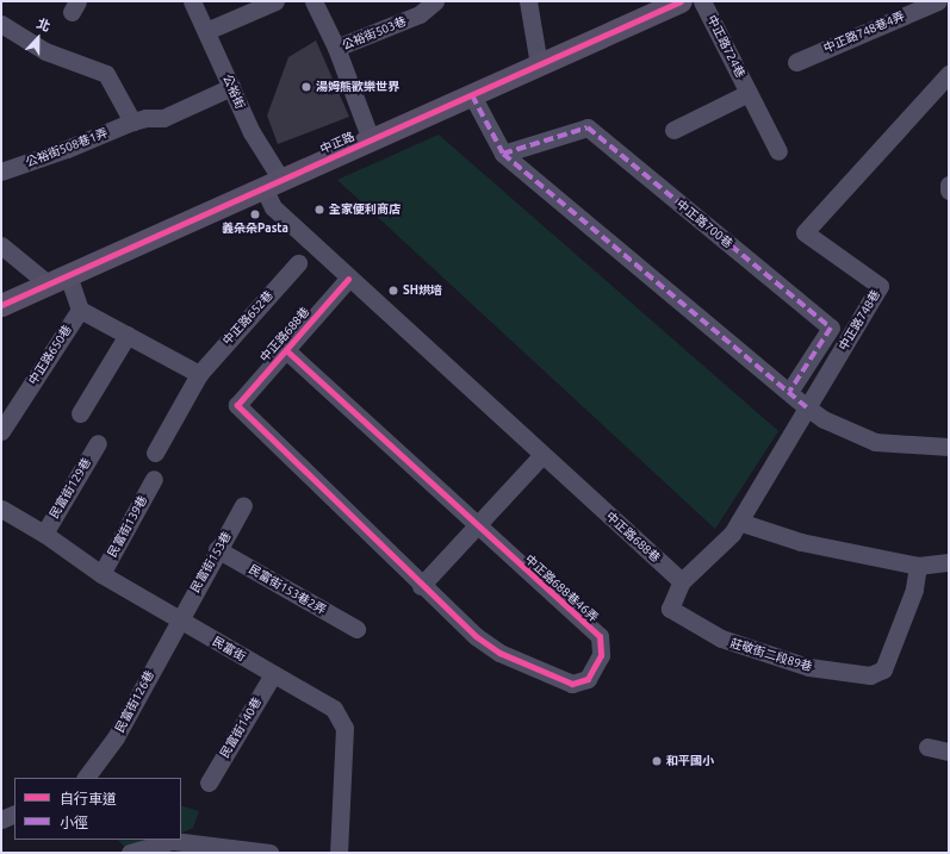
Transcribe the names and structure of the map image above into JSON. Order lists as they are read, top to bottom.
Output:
{
  "streets": {
    "main road": ["中正路"],
    "street": [
      "中正路748巷4弄",
      "公裕街503巷",
      "中正路724巷",
      "公裕街",
      "公裕街508巷1弄",
      "中正路700巷",
      "中正路652巷",
      "中正路748巷",
      "中正路688巷",
      "中正路650巷",
      "民富街129巷",
      "民富街139巷",
      "民富街153巷",
      "中正路688巷46弄",
      "民富街153巷2弄",
      "民富街",
      "莊敬街二段89巷",
      "民富街126巷",
      "民富街140巷"
    ]
  },
  "crossings": [
    ["公裕街", "中正路"],
    ["公裕街", "公裕街508巷1弄"],
    ["公裕街", "中正路688巷"],
    ["中正路", "中正路688巷"],
    ["中正路748巷", "中正路688巷"],
    ["中正路748巷", "莊敬街二段89巷"],
    ["中正路688巷", "中正路688巷46弄"],
    ["民富街129巷", "民富街"],
    ["民富街139巷", "民富街"],
    ["民富街153巷", "民富街153巷2弄"],
    ["民富街153巷", "民富街"],
    ["民富街153巷", "民富街126巷"],
    ["民富街", "民富街126巷"],
    ["民富街", "民富街140巷"]
  ],
  "places": [
    "湯姆熊歡樂世界",
    "全家便利商店",
    "義朵朵Pasta",
    "SH烘培",
    "和平國小"
  ],
  "legend": ["自行車道", "小徑"],
  "north": "top"
}
